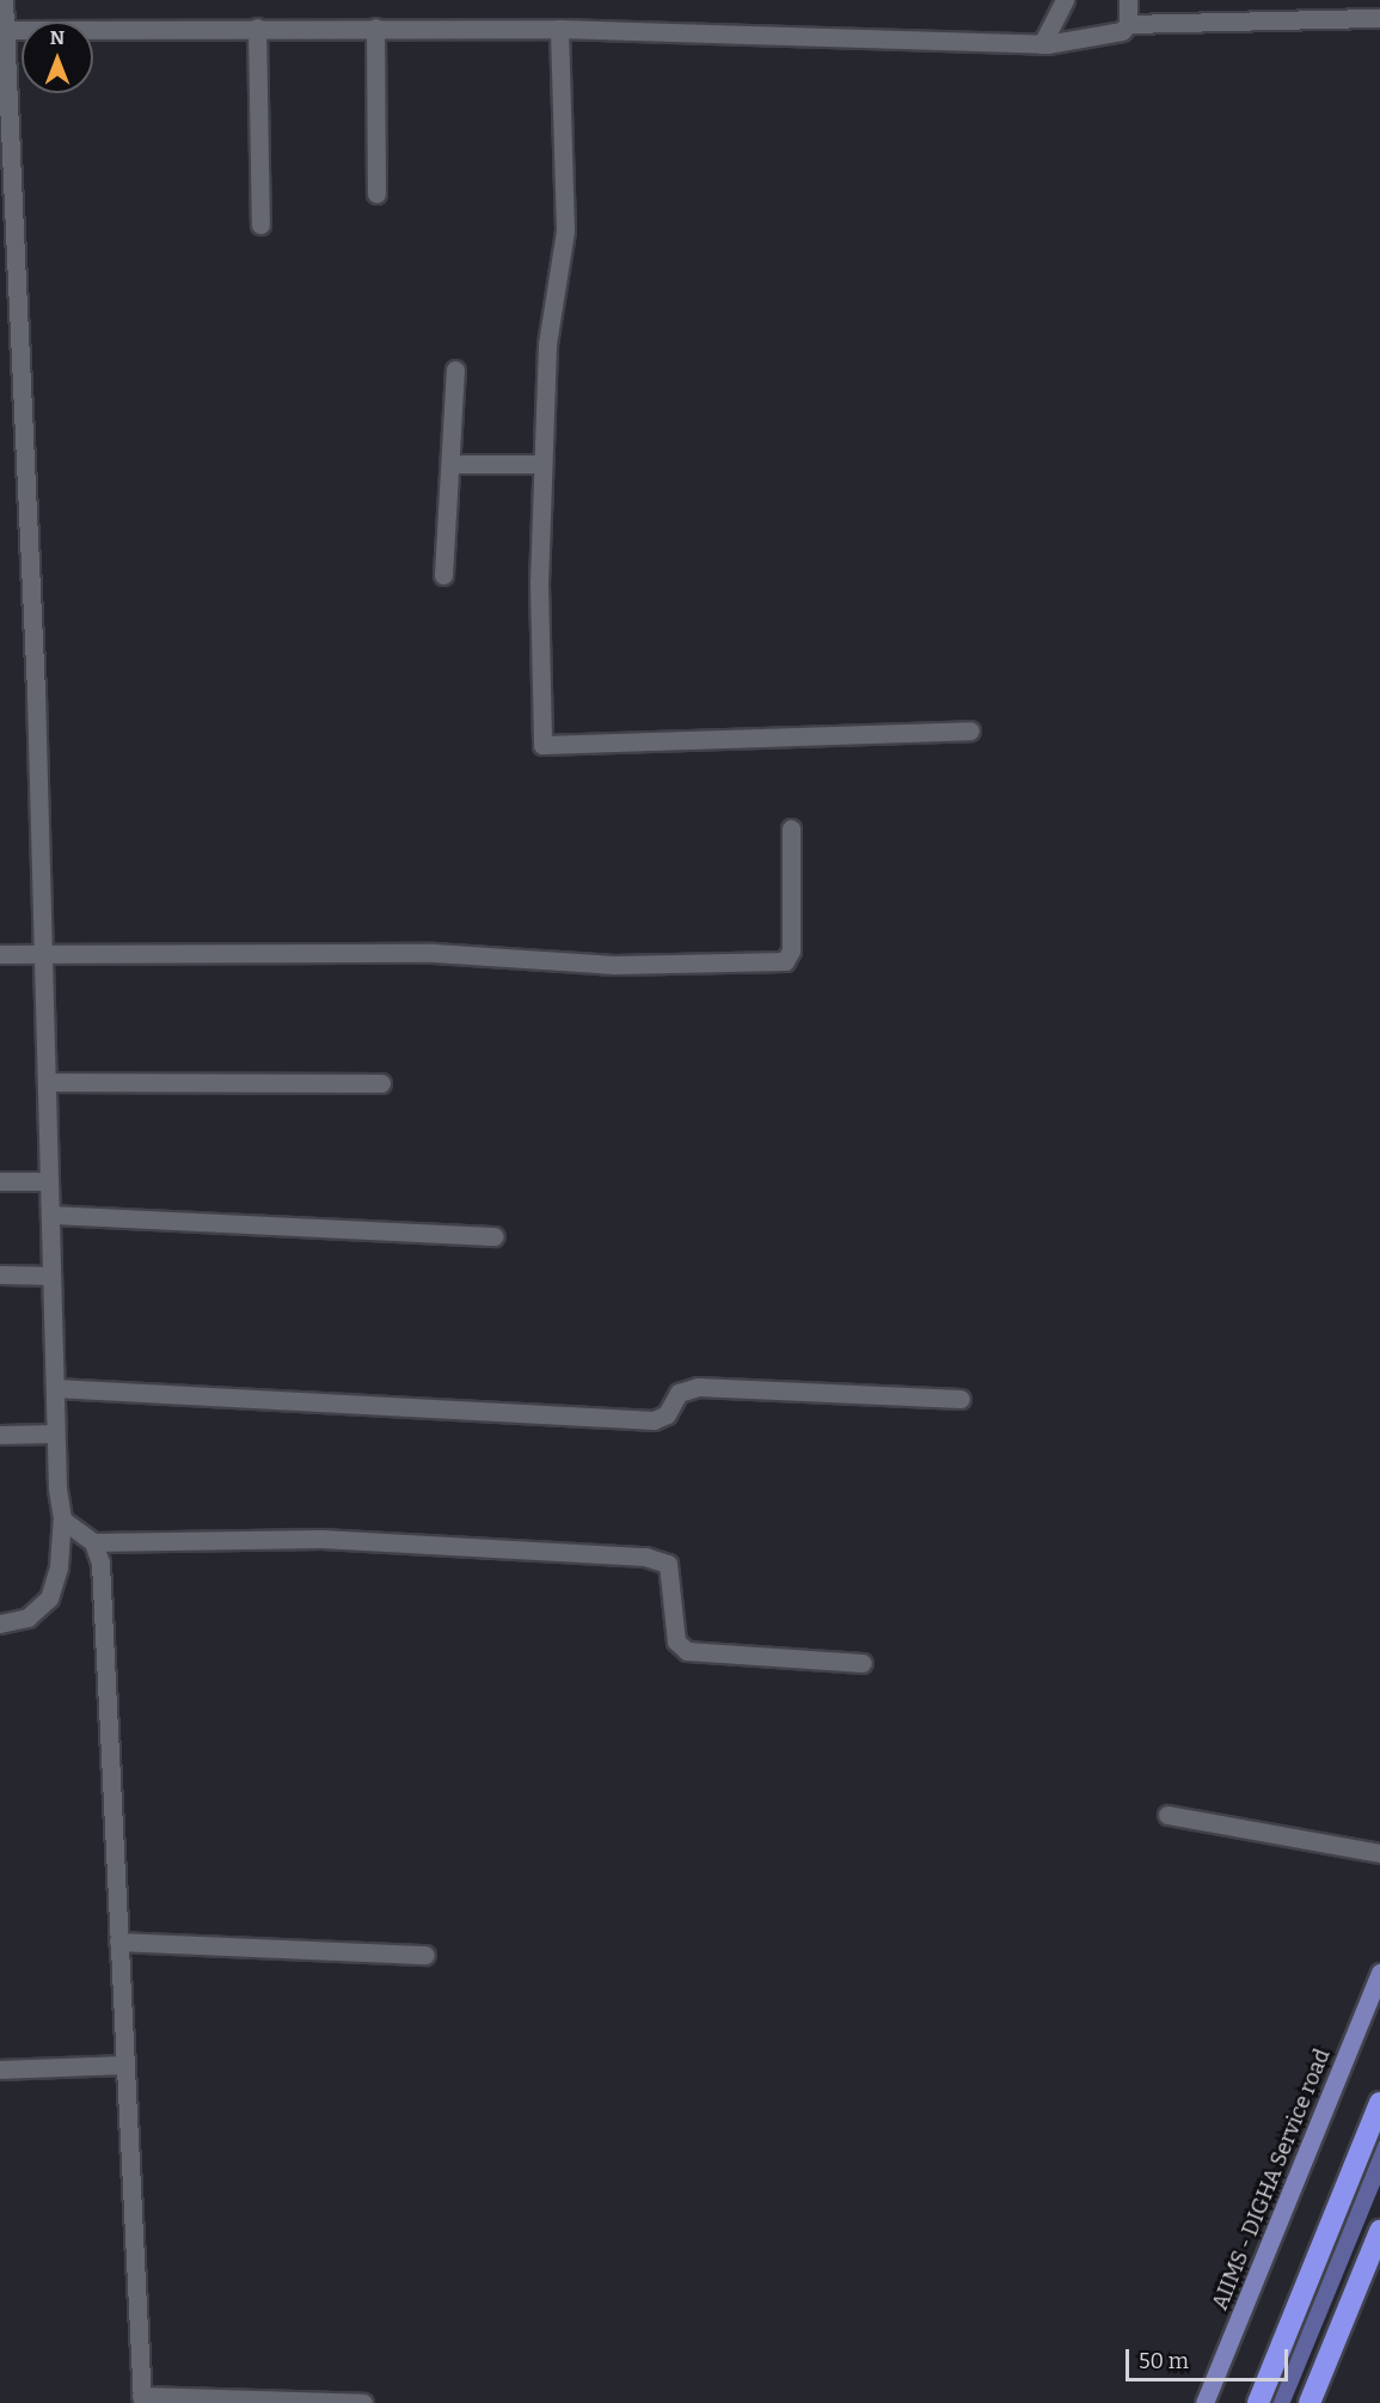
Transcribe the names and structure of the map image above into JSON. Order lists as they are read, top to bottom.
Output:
{
  "streets": {
    "main road": ["AIIMS - DIGHA Service road"]
  },
  "scale_bar": "50 m",
  "north": "top"
}
